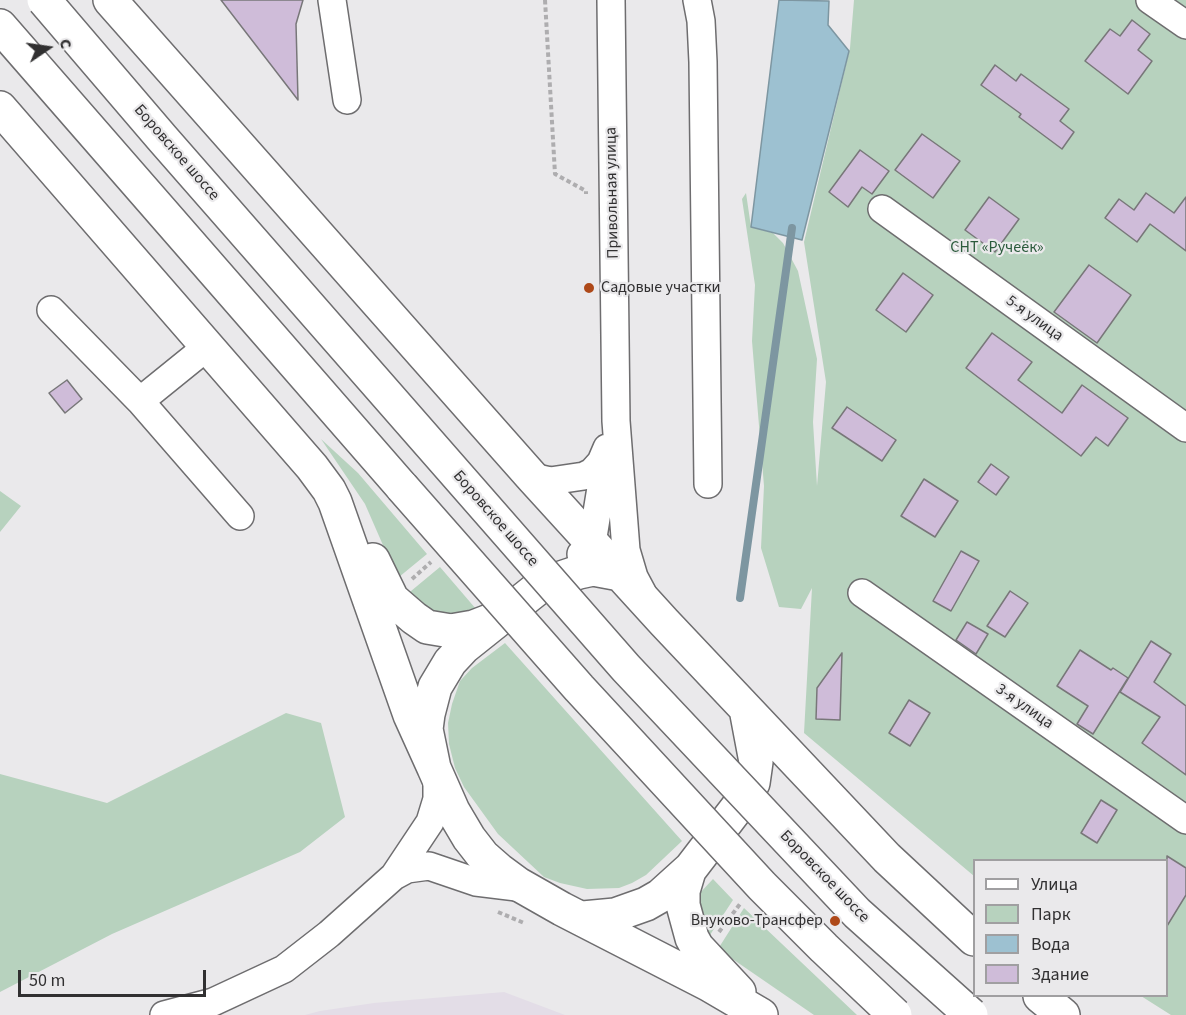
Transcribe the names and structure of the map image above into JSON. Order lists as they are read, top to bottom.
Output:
{
  "streets": {
    "main road": ["Боровское шоссе"],
    "street": ["Привольная улица", "5-я улица", "3-я улица"]
  },
  "parks": ["СНТ «Ручеёк»"],
  "places": ["Садовые участки", "Внуково-Трансфер"],
  "legend": [
    "Улица",
    "Парк",
    "Вода",
    "Здание"
  ],
  "scale_bar": "50 m",
  "north": "right"
}
